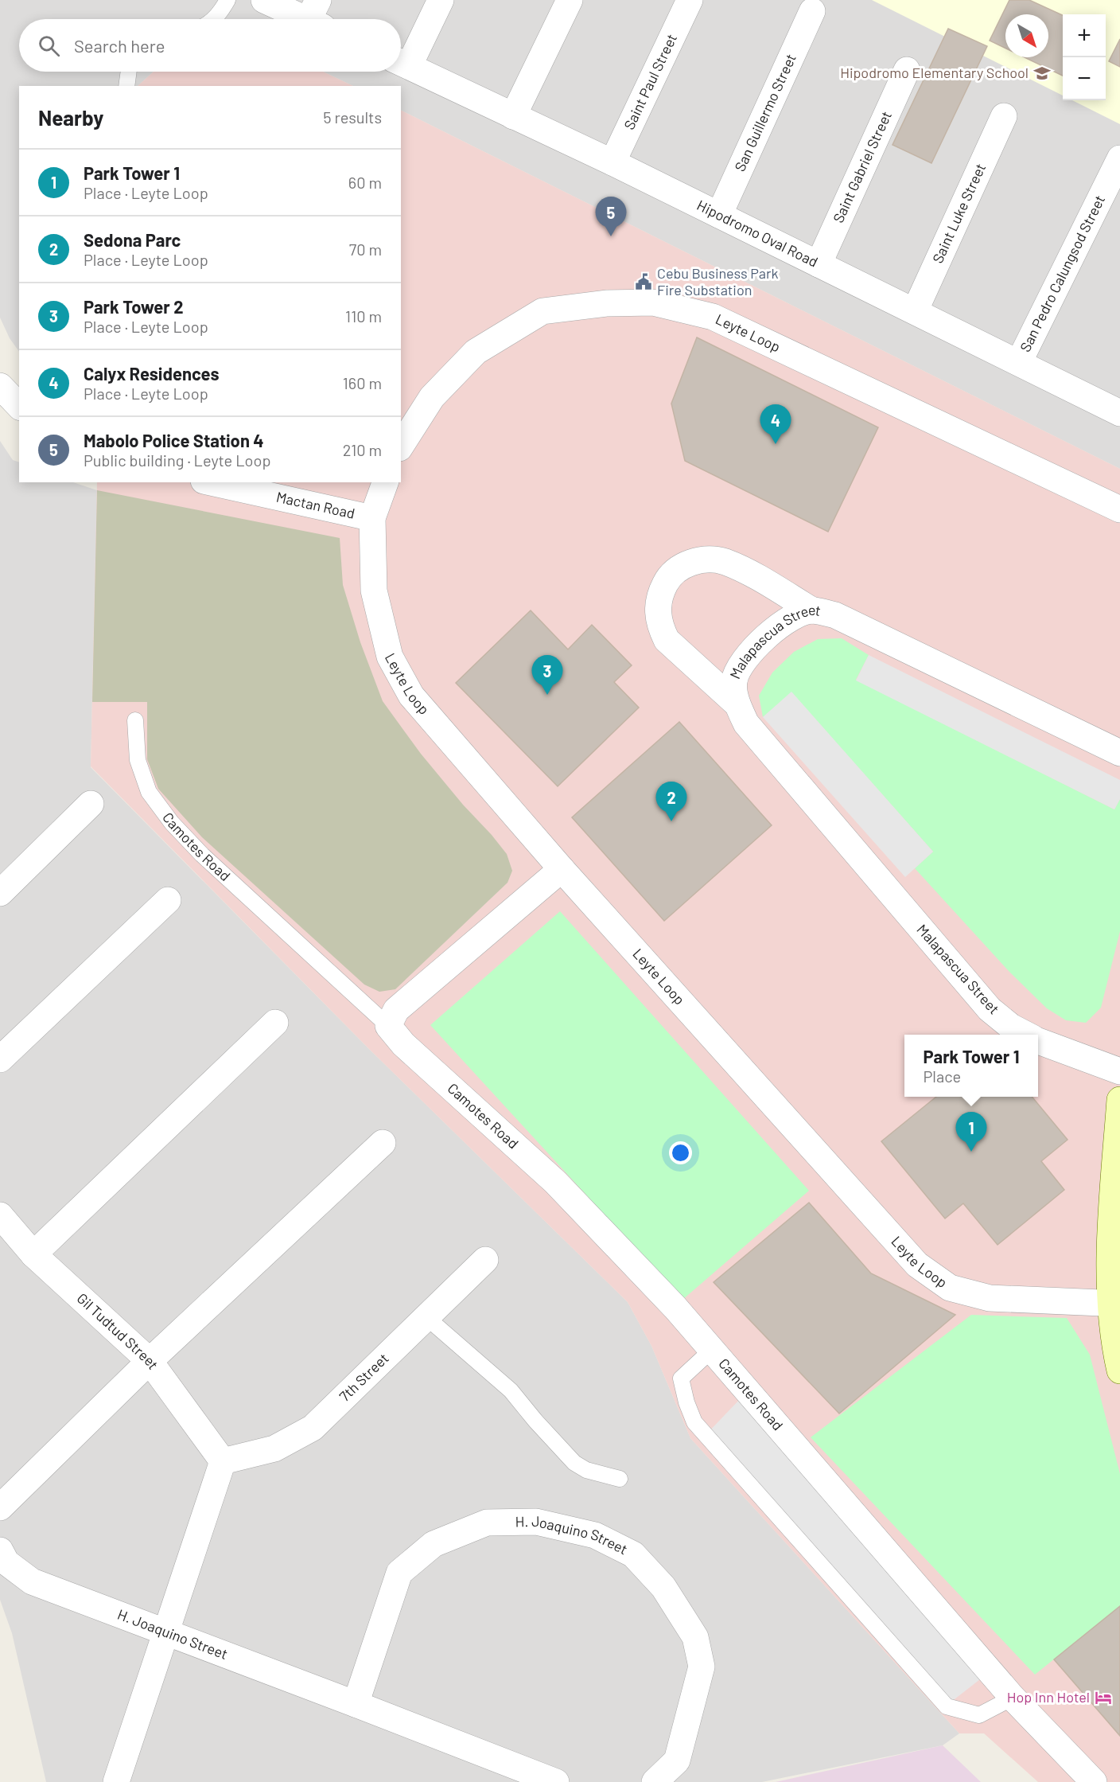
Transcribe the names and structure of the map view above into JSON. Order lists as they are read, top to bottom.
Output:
{
  "streets": {
    "street": [
      "Saint Paul Street",
      "San Guillermo Street",
      "Saint Gabriel Street",
      "Saint Luke Street",
      "Hipodromo Oval Road",
      "San Pedro Calungsod Street",
      "Leyte Loop",
      "Mactan Road",
      "Malapascua Street",
      "Camotes Road",
      "Gil Tudtud Street",
      "7th Street",
      "H. Joaquino Street"
    ]
  },
  "crossings": [
    ["Saint Paul Street", "Hipodromo Oval Road"],
    ["San Guillermo Street", "Hipodromo Oval Road"],
    ["Saint Gabriel Street", "Hipodromo Oval Road"],
    ["Saint Luke Street", "Hipodromo Oval Road"],
    ["Hipodromo Oval Road", "San Pedro Calungsod Street"],
    ["Leyte Loop", "Mactan Road"],
    ["Gil Tudtud Street", "7th Street"]
  ],
  "places": {
    "school or university": ["Hipodromo Elementary School"],
    "public building": ["Cebu Business Park Fire Substation"],
    "hotel": ["Hop Inn Hotel"]
  },
  "north": "bottom right",
  "page": {
    "map_buttons": ["+", "−"],
    "search": "Search here",
    "heading": ["Nearby", "5 results"],
    "list": [
      {
        "mark": "1",
        "name": "Park Tower 1",
        "note": "Place · Leyte Loop",
        "value": "60 m"
      },
      {
        "mark": "2",
        "name": "Sedona Parc",
        "note": "Place · Leyte Loop",
        "value": "70 m"
      },
      {
        "mark": "3",
        "name": "Park Tower 2",
        "note": "Place · Leyte Loop",
        "value": "110 m"
      },
      {
        "mark": "4",
        "name": "Calyx Residences",
        "note": "Place · Leyte Loop",
        "value": "160 m"
      },
      {
        "mark": "5",
        "name": "Mabolo Police Station 4",
        "note": "Public building · Leyte Loop",
        "value": "210 m"
      }
    ],
    "pins": [
      "5",
      "4",
      "3",
      "2",
      "1"
    ],
    "popup": ["Park Tower 1", "Place"]
  }
}
